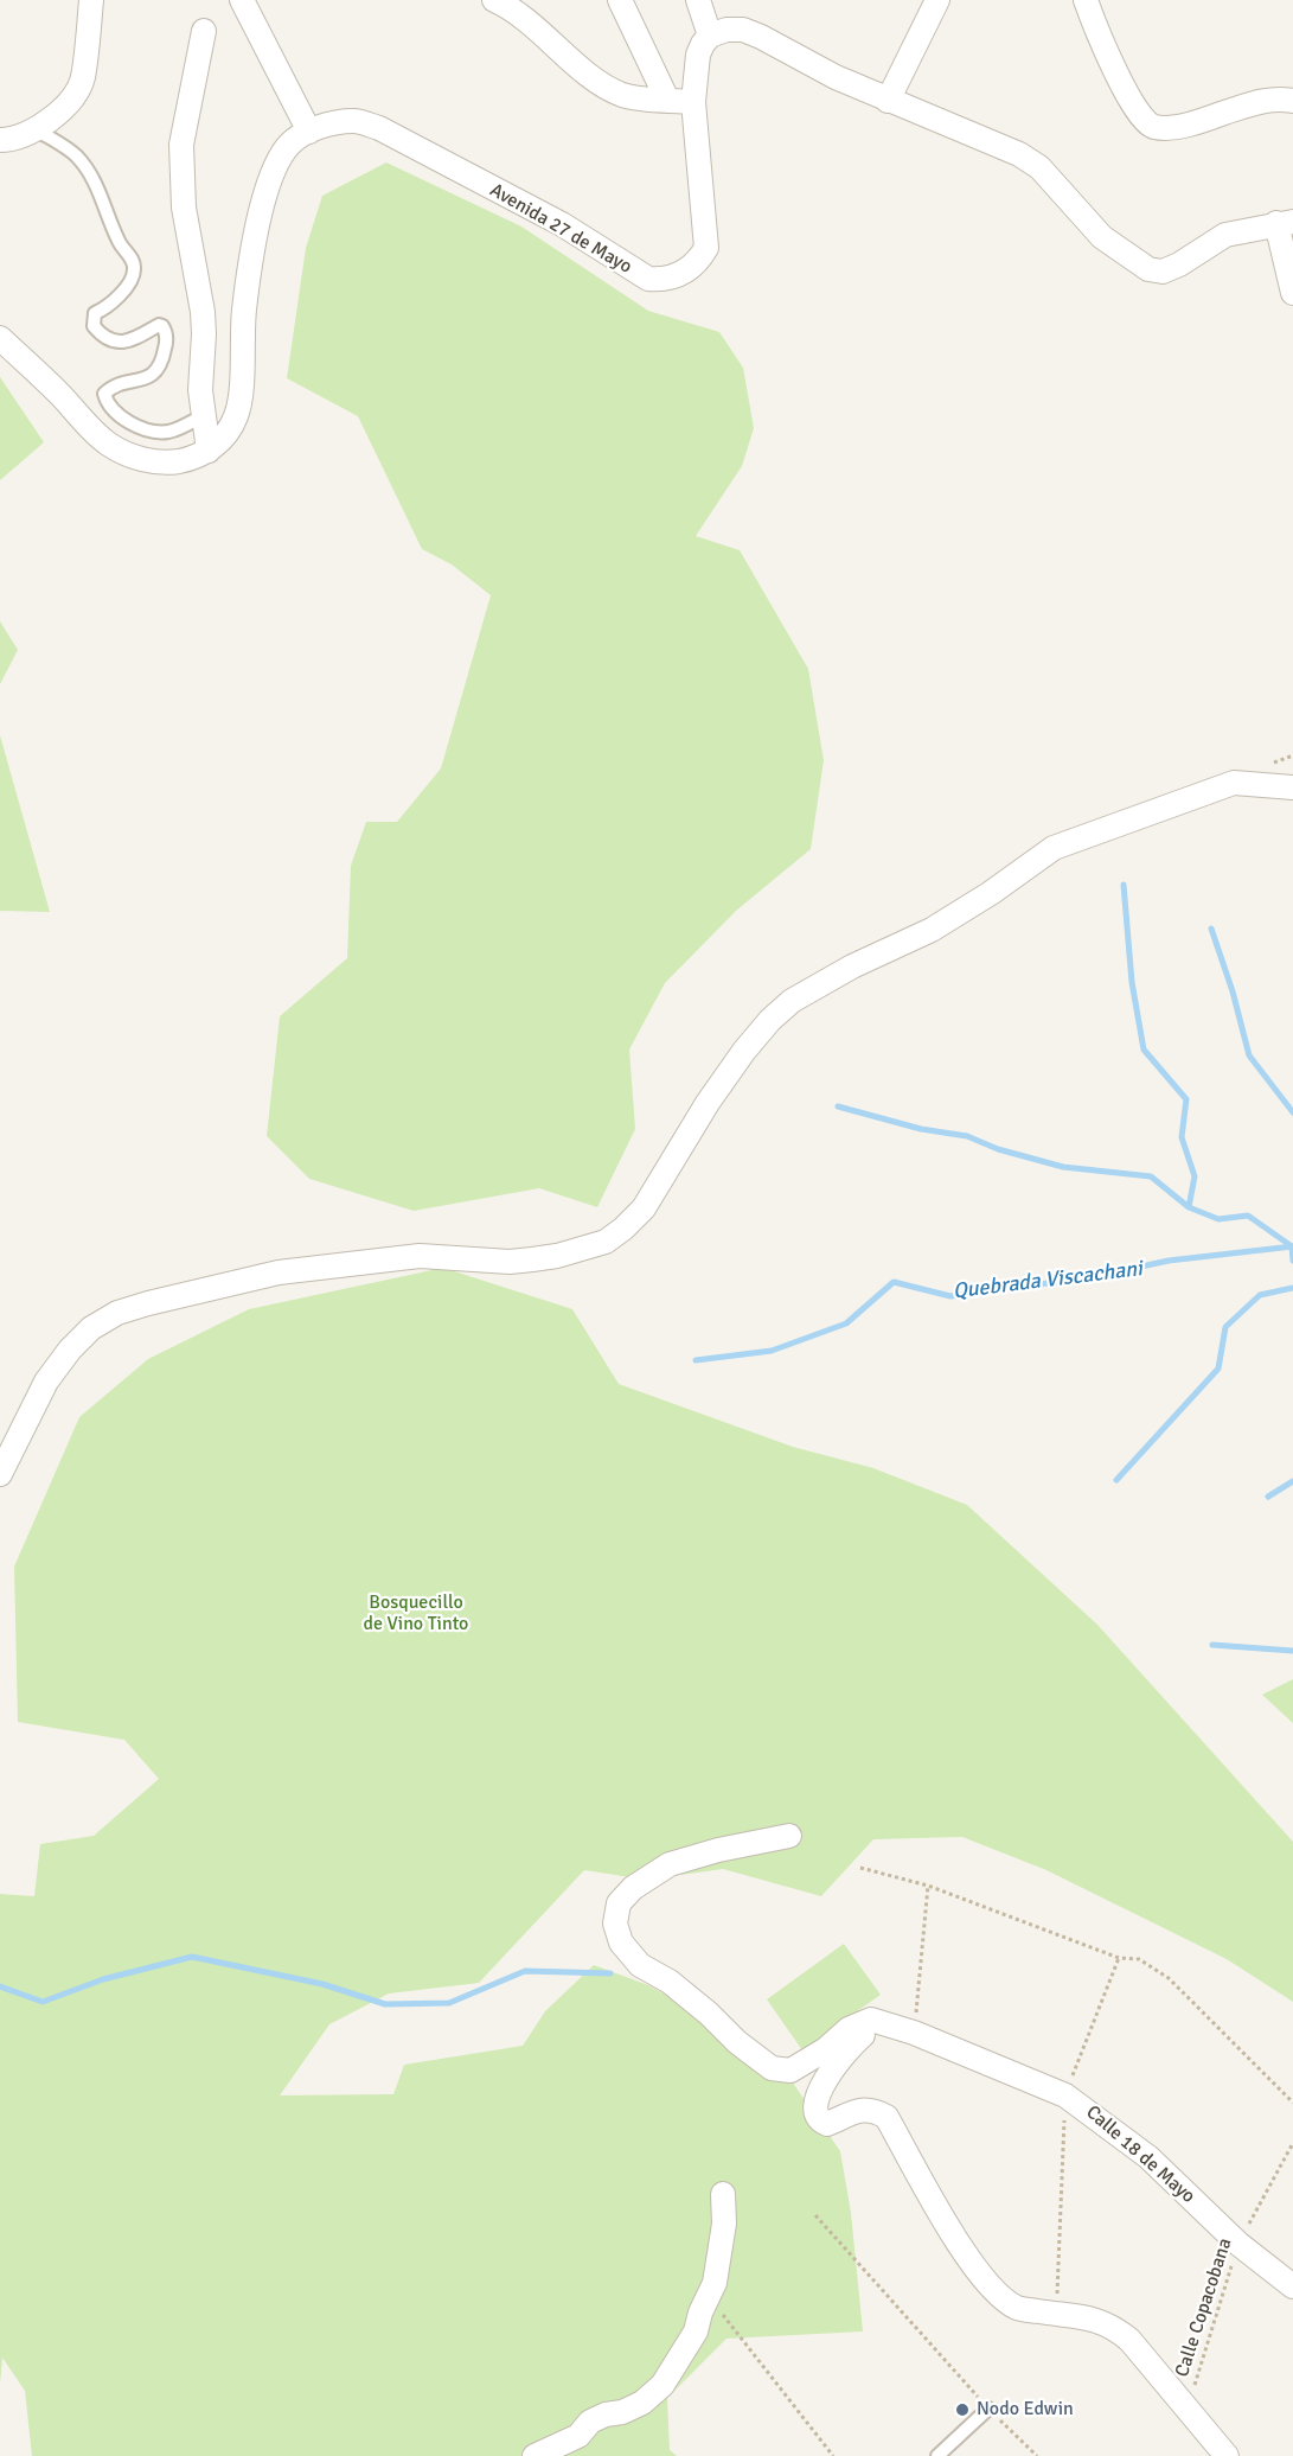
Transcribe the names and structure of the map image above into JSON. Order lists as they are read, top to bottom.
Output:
{
  "streets": {
    "street": ["Avenida 27 de Mayo", "Calle 18 de Mayo"],
    "path": ["Calle Copacobana"]
  },
  "crossings": [
    ["Calle 18 de Mayo", "Calle Copacobana"]
  ],
  "water": ["Quebrada Viscachani"],
  "parks": ["Bosquecillo de Vino Tinto"],
  "places": ["Nodo Edwin"]
}
